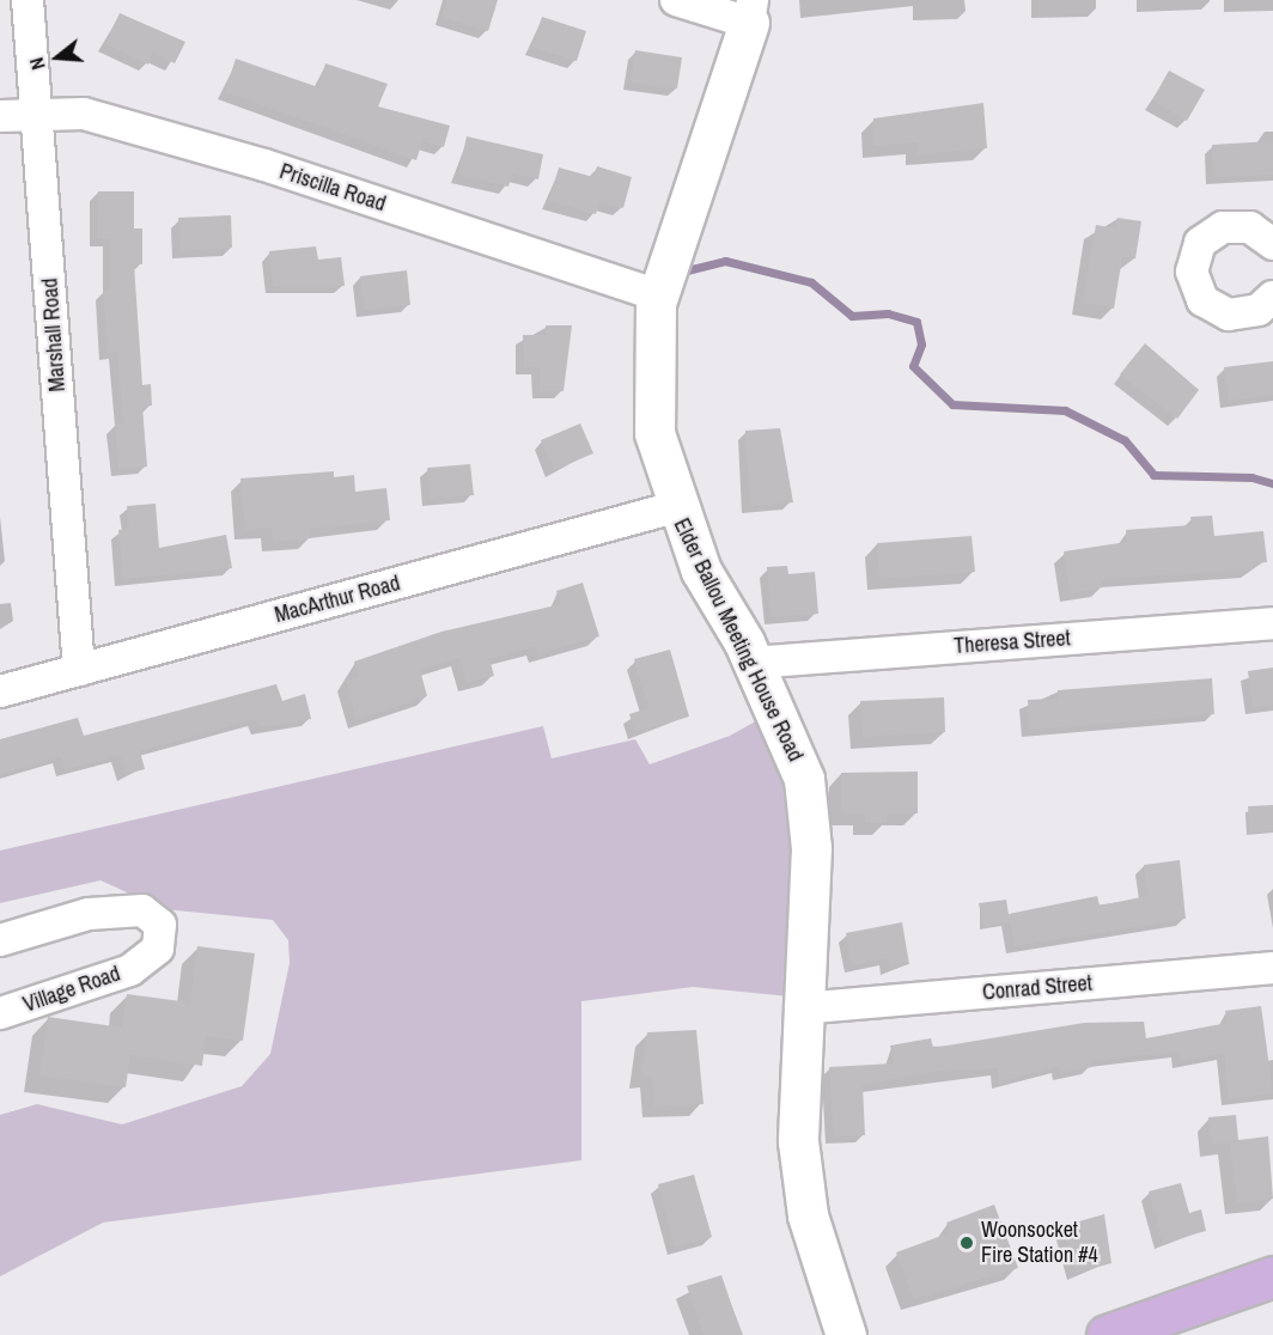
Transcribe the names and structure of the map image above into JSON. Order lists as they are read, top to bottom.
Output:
{
  "streets": {
    "street": [
      "Priscilla Road",
      "Marshall Road",
      "MacArthur Road",
      "Elder Ballou Meeting House Road",
      "Theresa Street",
      "Conrad Street",
      "Village Road"
    ]
  },
  "crossings": [
    ["Priscilla Road", "Marshall Road"],
    ["Priscilla Road", "Elder Ballou Meeting House Road"],
    ["Marshall Road", "MacArthur Road"],
    ["MacArthur Road", "Elder Ballou Meeting House Road"],
    ["Elder Ballou Meeting House Road", "Theresa Street"],
    ["Elder Ballou Meeting House Road", "Conrad Street"]
  ],
  "places": ["Woonsocket Fire Station #4"],
  "north": "left"
}
